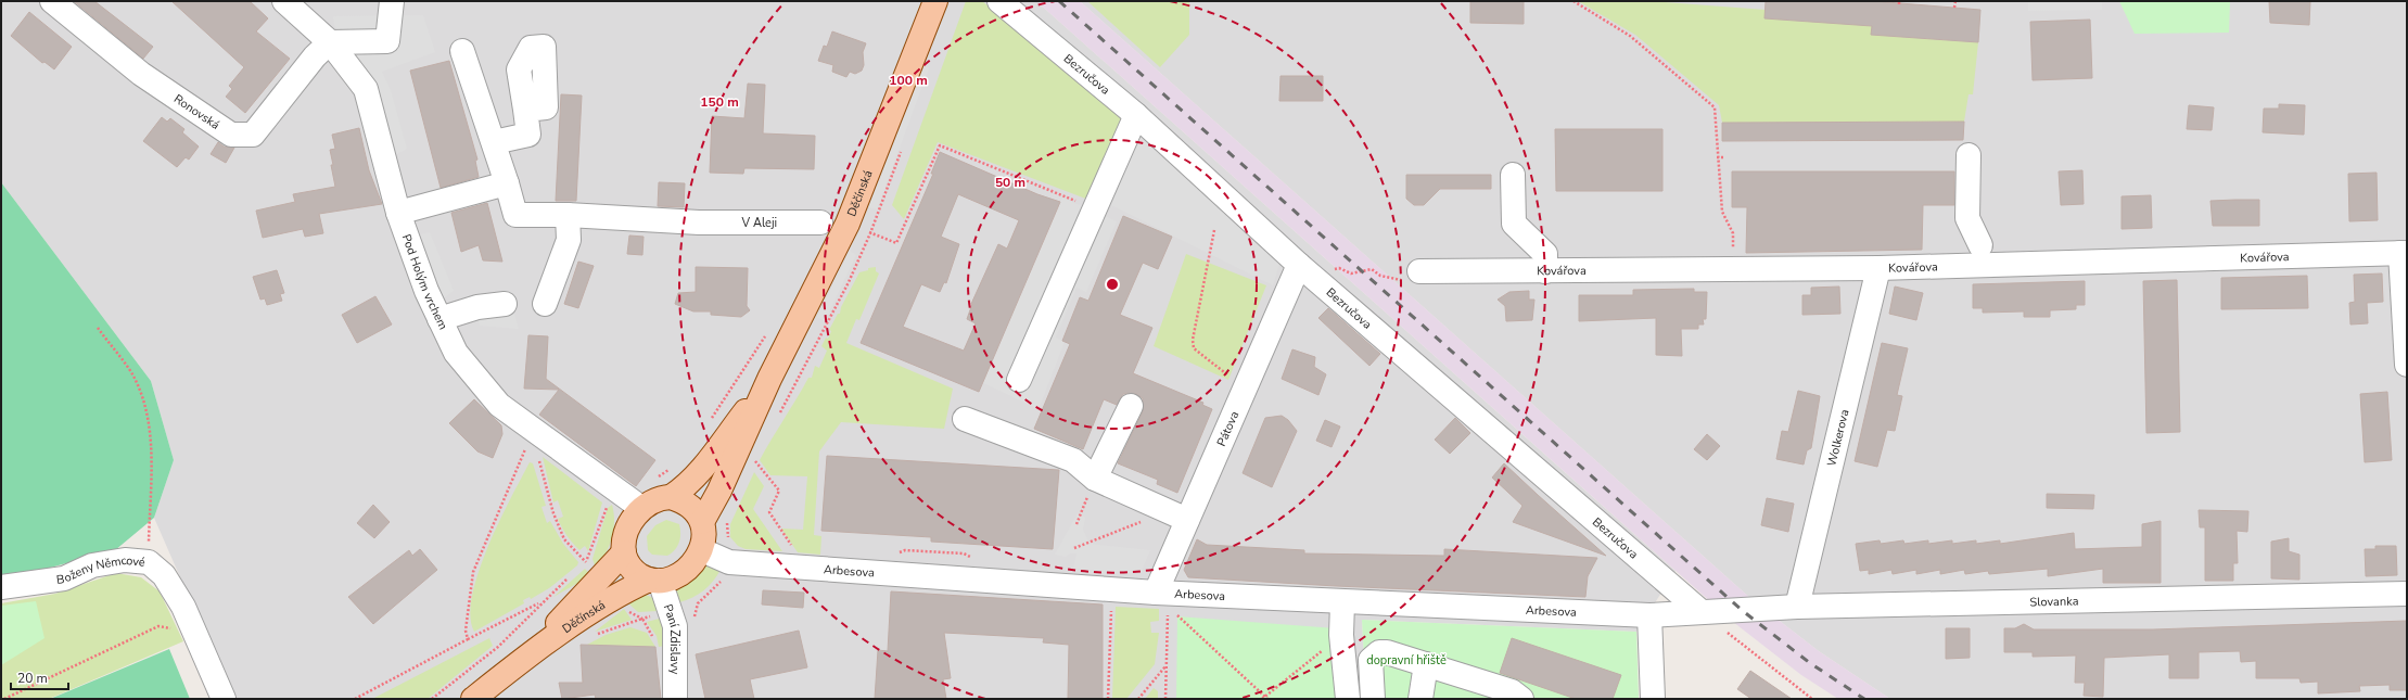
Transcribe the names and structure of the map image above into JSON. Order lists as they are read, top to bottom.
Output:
{
  "streets": {
    "main road": ["Děčínská"],
    "street": [
      "Bezručova",
      "Ronovská",
      "V Aleji",
      "Kovářova",
      "Pod Holým vrchem",
      "Pátova",
      "Wolkerova",
      "Arbesova",
      "Boženy Němcové",
      "Slovanka",
      "Paní Zdislavy"
    ]
  },
  "crossings": [
    ["Bezručova", "Pátova"],
    ["Bezručova", "Arbesova"],
    ["Bezručova", "Slovanka"],
    ["Ronovská", "Pod Holým vrchem"],
    ["Děčínská", "Pod Holým vrchem"],
    ["Děčínská", "Arbesova"],
    ["Děčínská", "Paní Zdislavy"],
    ["Kovářova", "Wolkerova"],
    ["Pod Holým vrchem", "Arbesova"],
    ["Pod Holým vrchem", "Paní Zdislavy"],
    ["Pátova", "Arbesova"],
    ["Wolkerova", "Slovanka"],
    ["Arbesova", "Slovanka"],
    ["Arbesova", "Paní Zdislavy"]
  ],
  "parks": ["dopravní hřiště"],
  "scale_bar": "20 m",
  "rings": ["100 m", "150 m", "50 m"]
}
